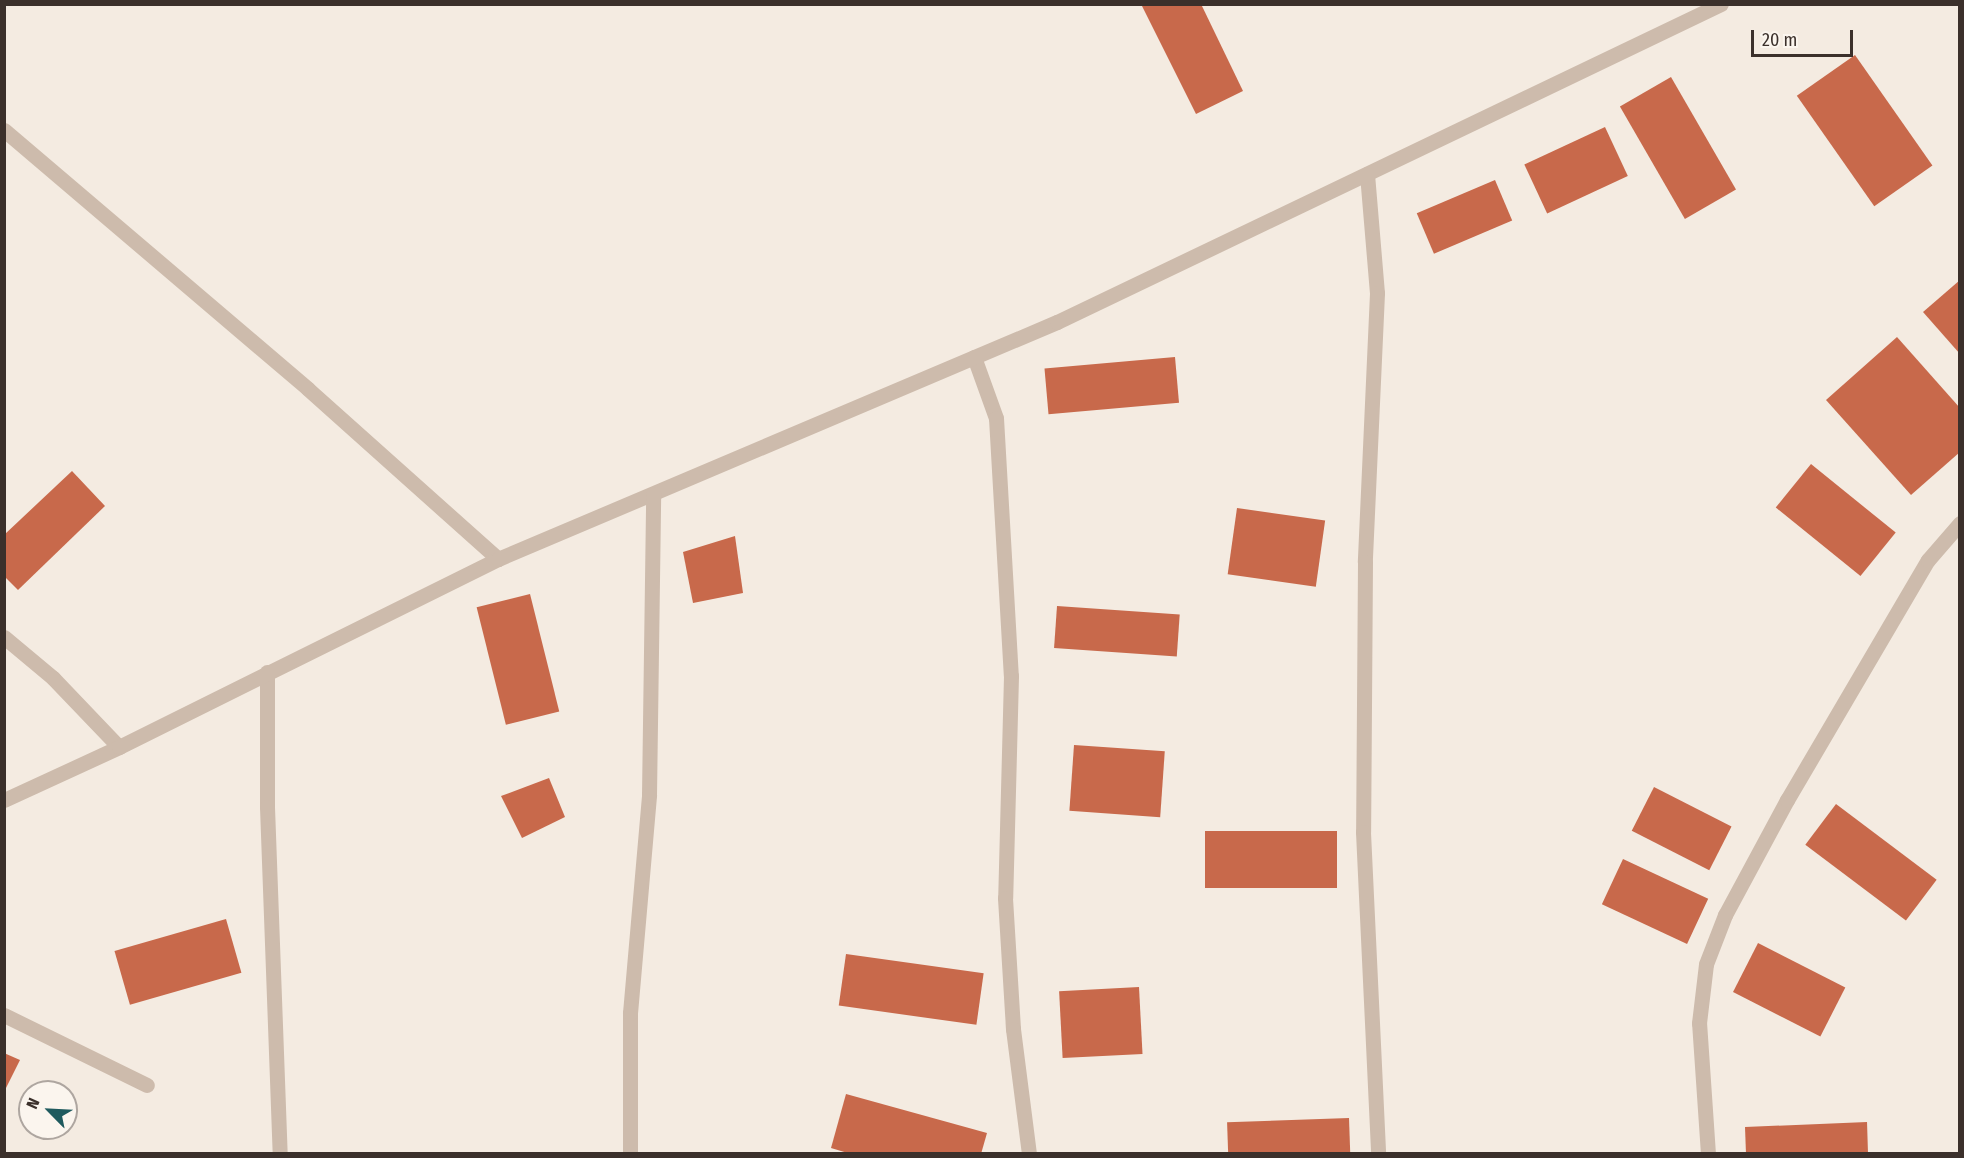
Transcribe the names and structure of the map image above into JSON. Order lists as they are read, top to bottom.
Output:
{
  "scale_bar": "20 m",
  "north": "top left"
}
